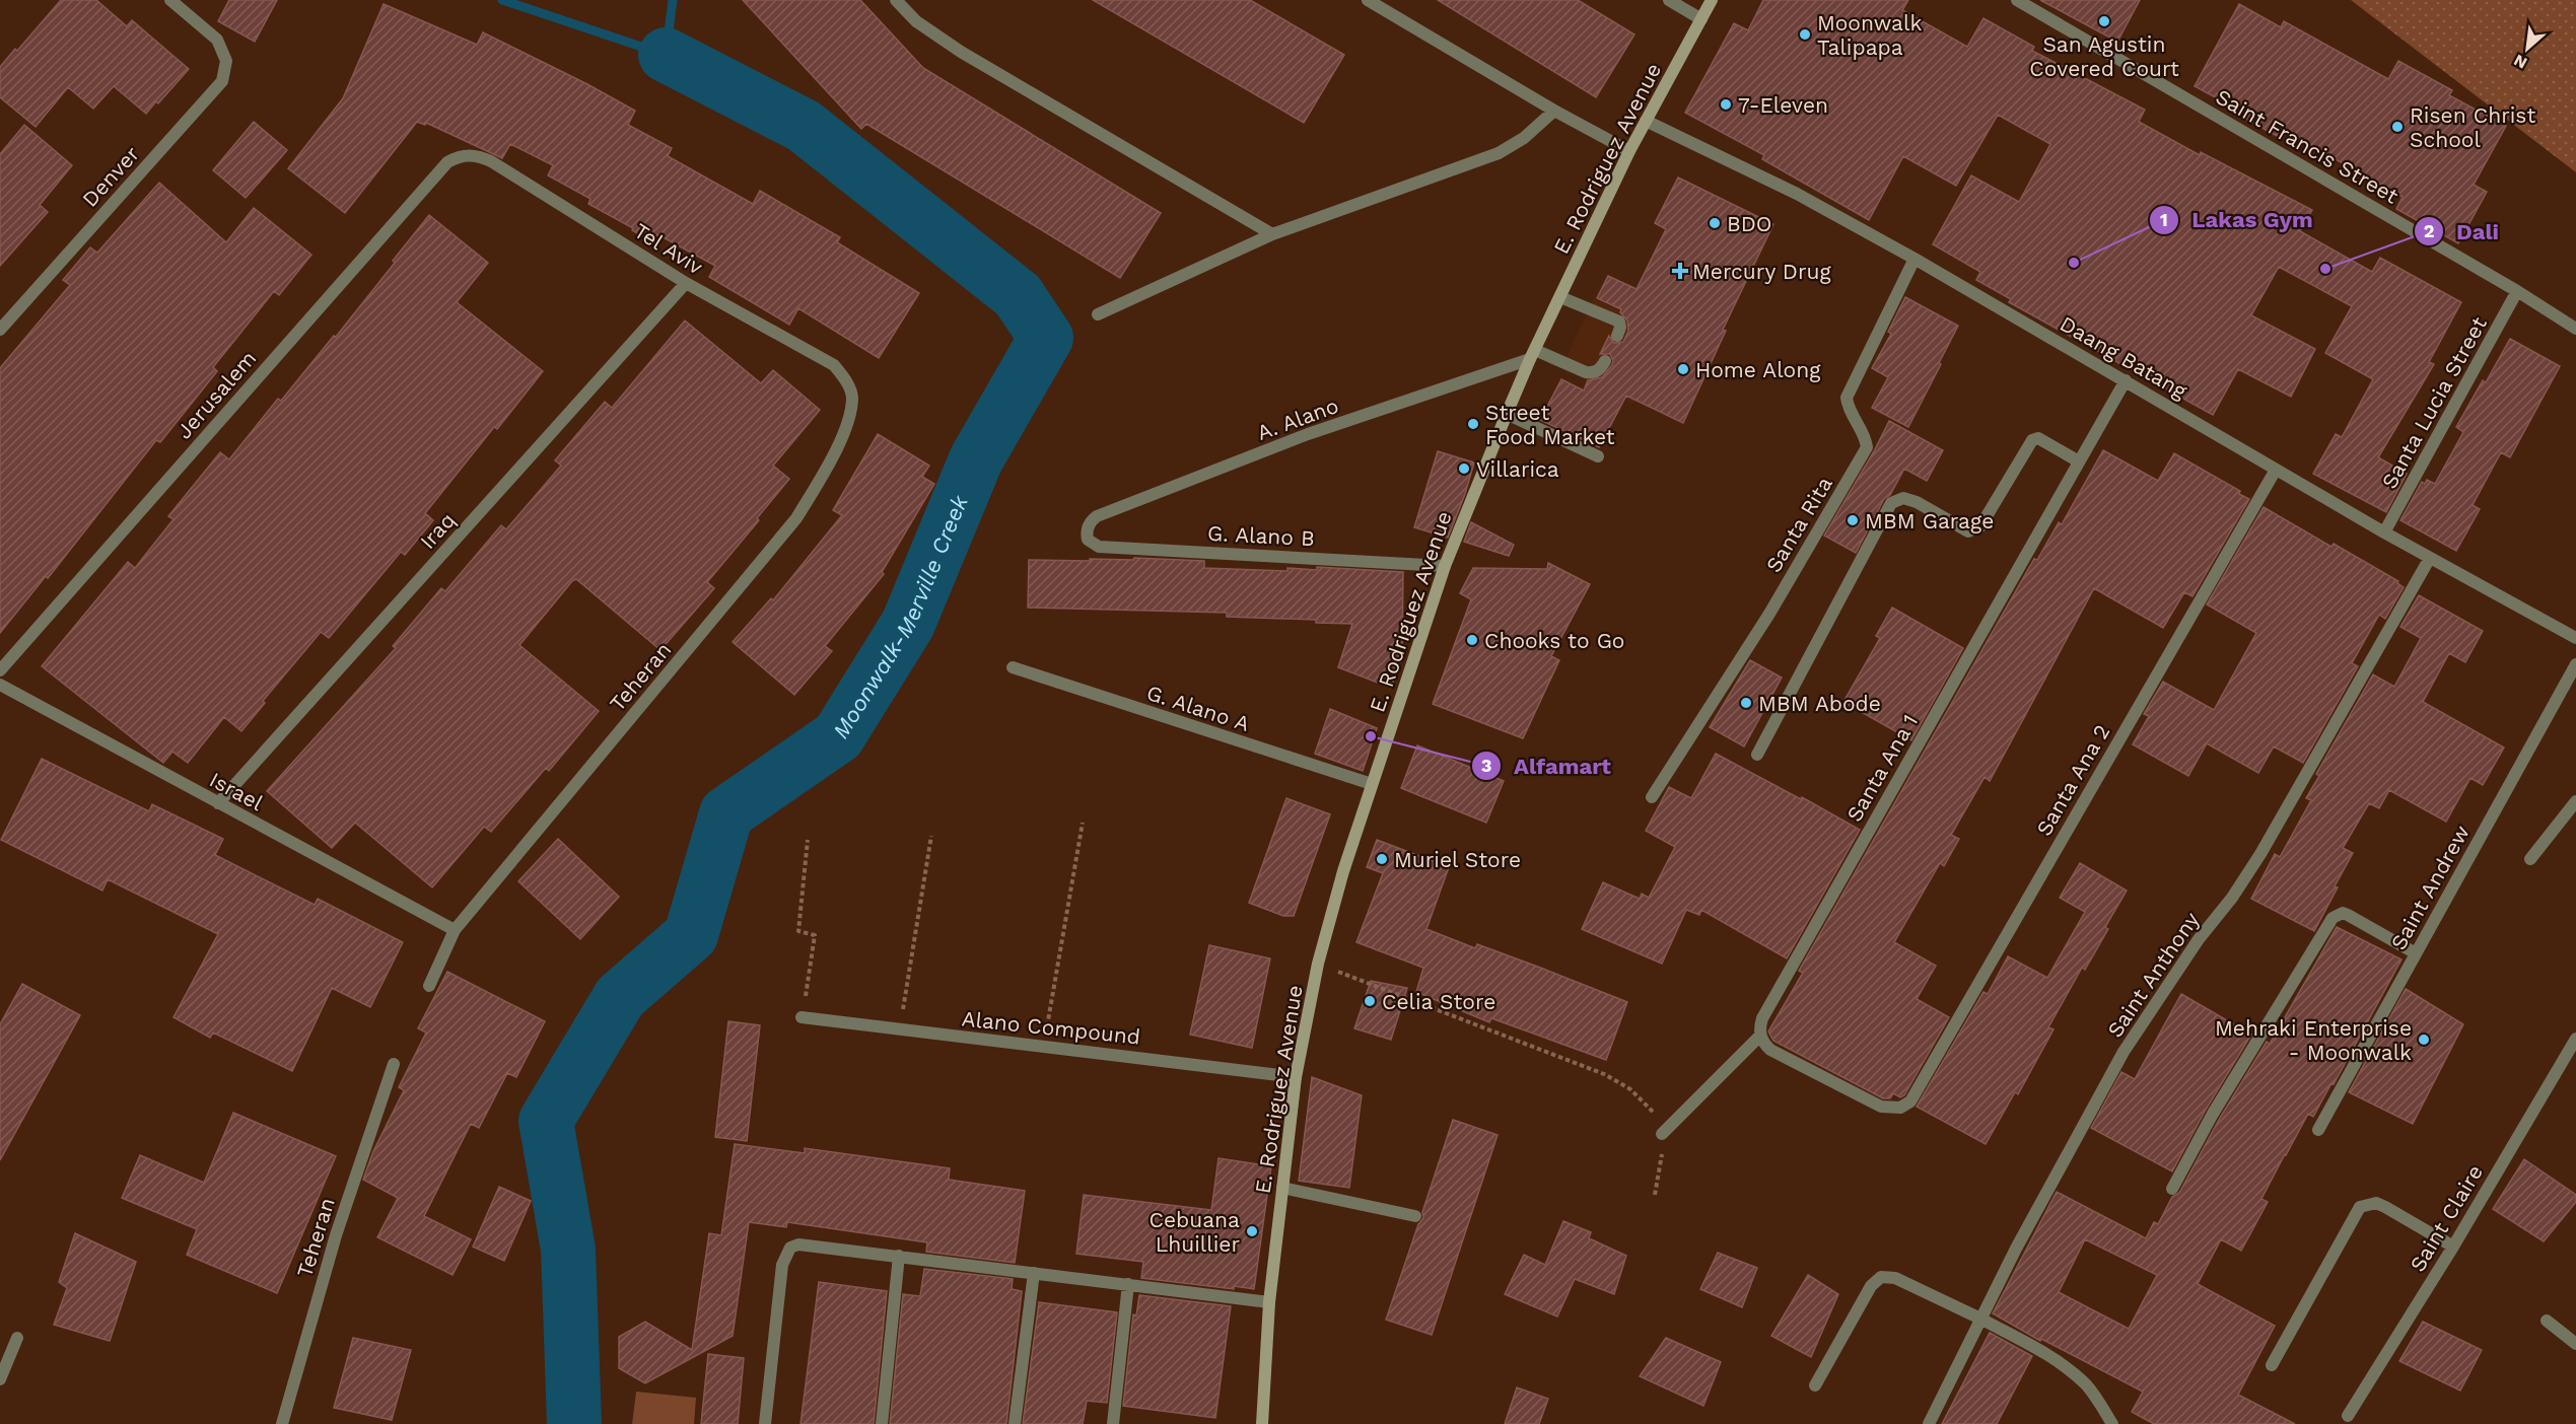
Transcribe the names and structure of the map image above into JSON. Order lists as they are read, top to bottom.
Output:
{
  "streets": {
    "main road": ["E. Rodriguez Avenue"],
    "street": [
      "Saint Francis Street",
      "Denver",
      "Tel Aviv",
      "Daang Batang",
      "Jerusalem",
      "Santa Lucia Street",
      "A. Alano",
      "Santa Rita",
      "Iraq",
      "G. Alano B",
      "Teheran",
      "G. Alano A",
      "Santa Ana 1",
      "Santa Ana 2",
      "Israel",
      "Saint Andrew",
      "Saint Anthony",
      "Alano Compound",
      "Saint Claire"
    ]
  },
  "crossings": [
    ["Saint Francis Street", "Santa Lucia Street"],
    ["E. Rodriguez Avenue", "Daang Batang"],
    ["E. Rodriguez Avenue", "A. Alano"],
    ["E. Rodriguez Avenue", "G. Alano B"],
    ["E. Rodriguez Avenue", "G. Alano A"],
    ["E. Rodriguez Avenue", "Alano Compound"],
    ["Tel Aviv", "Jerusalem"],
    ["Tel Aviv", "Iraq"],
    ["Tel Aviv", "Teheran"],
    ["Daang Batang", "Santa Lucia Street"],
    ["Daang Batang", "Santa Rita"],
    ["Daang Batang", "Santa Ana 1"],
    ["Daang Batang", "Santa Ana 2"],
    ["Daang Batang", "Saint Anthony"],
    ["A. Alano", "G. Alano B"],
    ["Iraq", "Israel"],
    ["Teheran", "Israel"],
    ["Santa Ana 1", "Santa Ana 2"]
  ],
  "water": ["Moonwalk-Merville Creek"],
  "places": {
    "other": [
      "San Agustin Covered Court",
      "Moonwalk Talipapa",
      "7-Eleven",
      "Risen Christ School",
      "BDO",
      "Lakas Gym",
      "Dali",
      "Home Along",
      "Street Food Market",
      "Villarica",
      "MBM Garage",
      "Chooks to Go",
      "MBM Abode",
      "Alfamart",
      "Muriel Store",
      "Celia Store",
      "Mehraki Enterprise - Moonwalk",
      "Cebuana Lhuillier"
    ],
    "health": ["Mercury Drug"]
  },
  "north": "bottom left"
}
